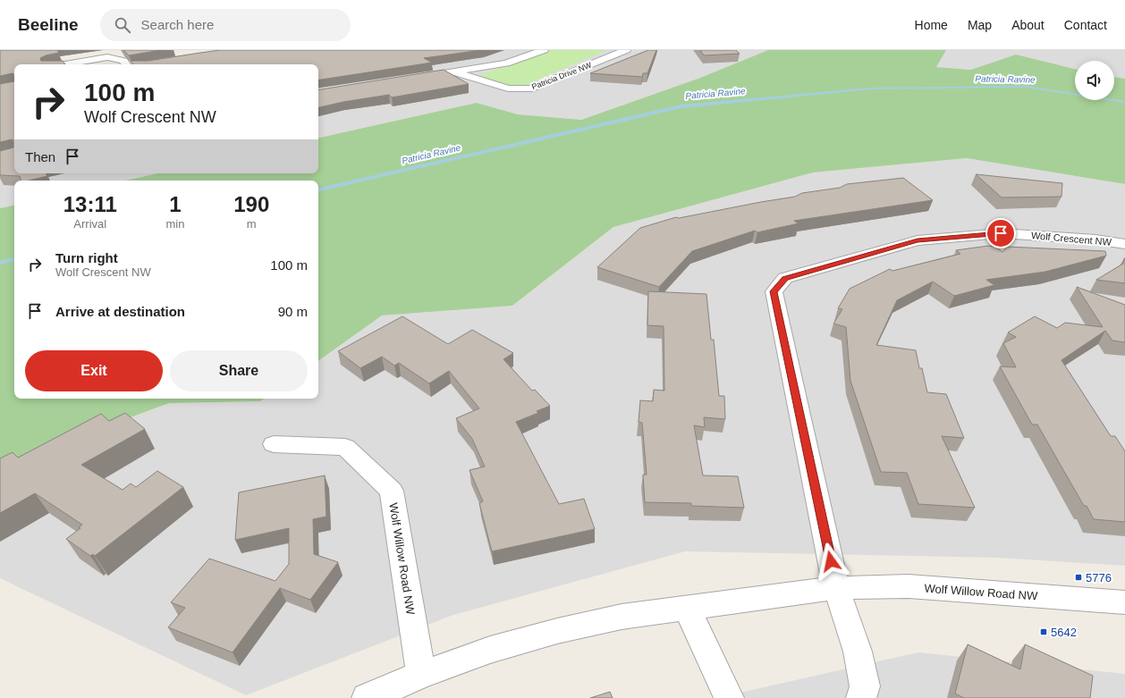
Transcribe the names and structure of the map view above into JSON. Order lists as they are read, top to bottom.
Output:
{
  "streets": {
    "street": ["Patricia Drive NW", "Wolf Crescent NW", "Wolf Willow Road NW"]
  },
  "crossings": [
    ["Wolf Crescent NW", "Wolf Willow Road NW"]
  ],
  "water": ["Patricia Ravine"],
  "places": {
    "transit": ["5776", "5642"]
  },
  "page": {
    "header": "Beeline",
    "search": "Search here",
    "nav": [
      "Home",
      "Map",
      "About",
      "Contact"
    ],
    "turn": ["100 m", "Wolf Crescent NW"],
    "then": "Then",
    "eta": [
      "13:11",
      "Arrival",
      "1",
      "min",
      "190",
      "m"
    ],
    "list": [
      {
        "name": "Turn right",
        "note": "Wolf Crescent NW",
        "value": "100 m"
      },
      {
        "name": "Arrive at destination",
        "value": "90 m"
      }
    ],
    "buttons": ["Exit", "Share"]
  }
}
